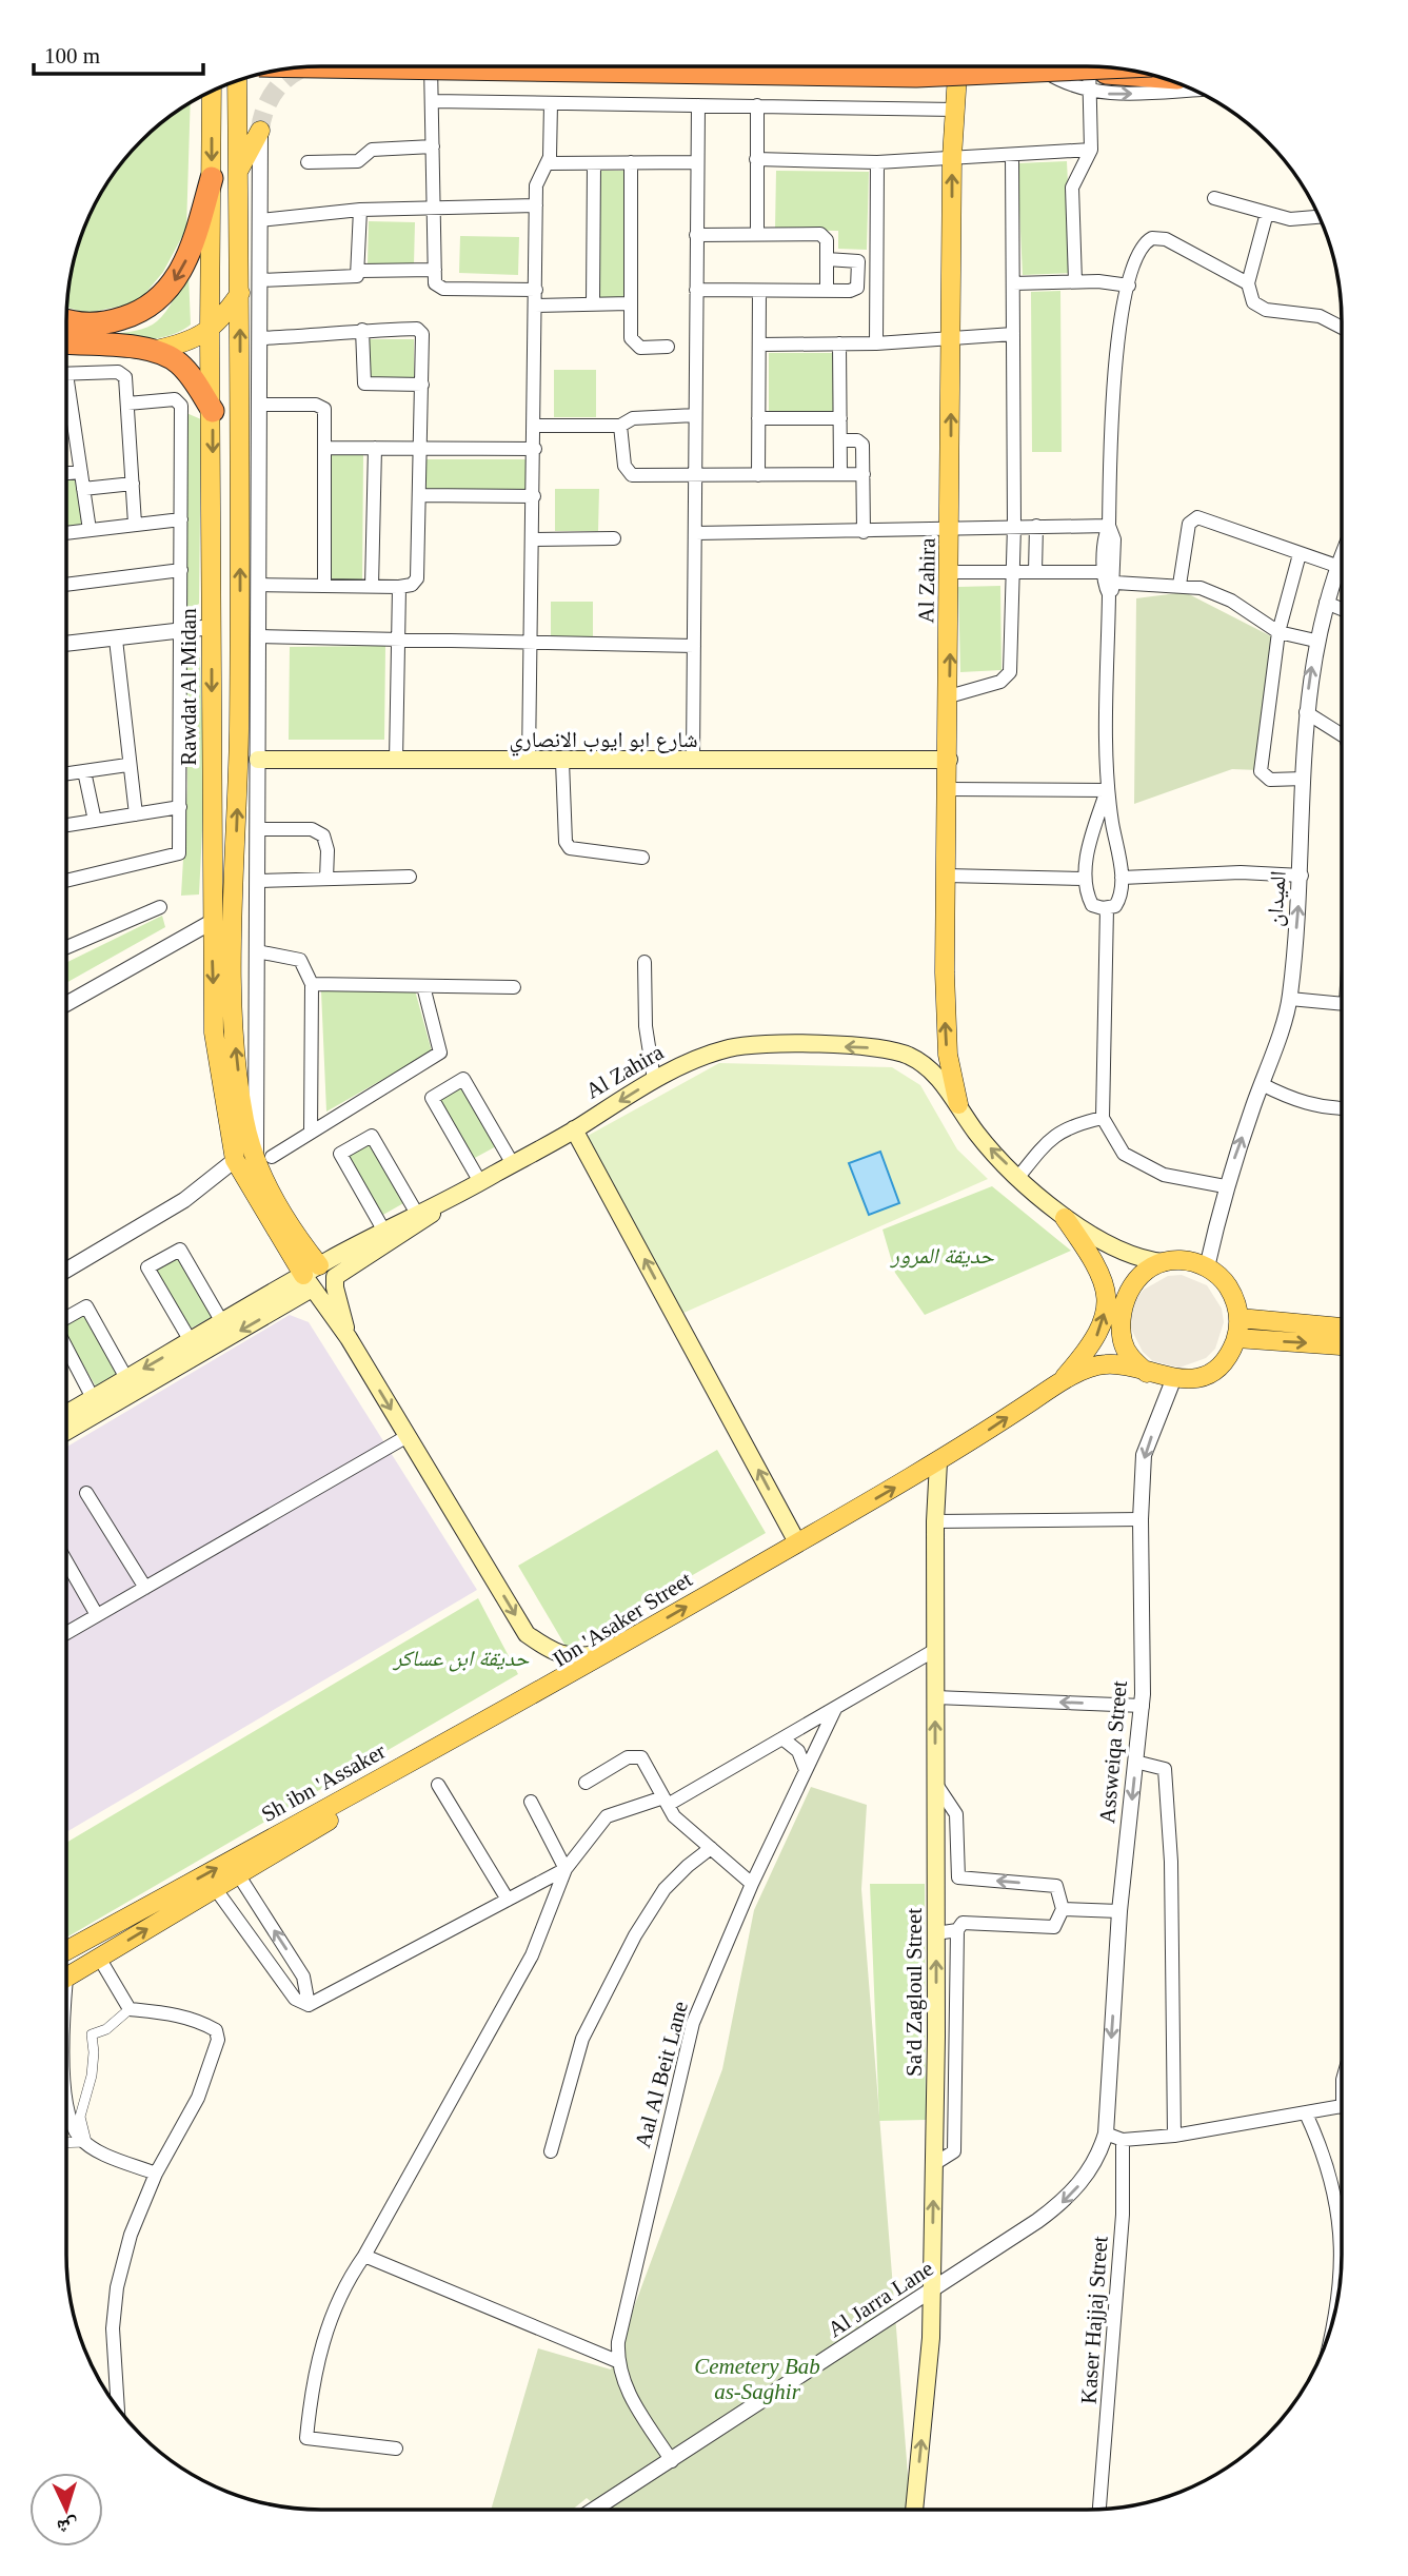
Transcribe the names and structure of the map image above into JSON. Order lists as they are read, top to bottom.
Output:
{
  "streets": {
    "main road": [
      "Al Zahira",
      "Rawdat Al Midan",
      "شارع ابو ايوب الانصاري",
      "Ibn 'Asaker Street",
      "Sh ibn 'Assaker",
      "Sa'd Zagloul Street"
    ],
    "street": [
      "الميدان",
      "Assweiqa Street",
      "Aal Al Beit Lane",
      "Al Jarra Lane",
      "Kaser Hajjaj Street"
    ]
  },
  "crossings": [
    ["Al Zahira", "Rawdat Al Midan"],
    ["Al Zahira", "شارع ابو ايوب الانصاري"],
    ["Al Zahira", "الميدان"],
    ["Al Zahira", "Ibn 'Asaker Street"],
    ["Al Zahira", "Assweiqa Street"],
    ["الميدان", "Ibn 'Asaker Street"],
    ["الميدان", "Assweiqa Street"],
    ["Ibn 'Asaker Street", "Assweiqa Street"],
    ["Ibn 'Asaker Street", "Sh ibn 'Assaker"],
    ["Ibn 'Asaker Street", "Sa'd Zagloul Street"],
    ["Assweiqa Street", "Al Jarra Lane"],
    ["Sa'd Zagloul Street", "Al Jarra Lane"],
    ["Aal Al Beit Lane", "Al Jarra Lane"]
  ],
  "one_way": [
    "الميدان",
    "Ibn 'Asaker Street",
    "Sh ibn 'Assaker",
    "Sa'd Zagloul Street",
    "Al Jarra Lane"
  ],
  "parks": ["حديقة المرور", "حديقة ابن عساكر", "Cemetery Bab as-Saghir"],
  "scale_bar": "100 m",
  "north": "bottom"
}
